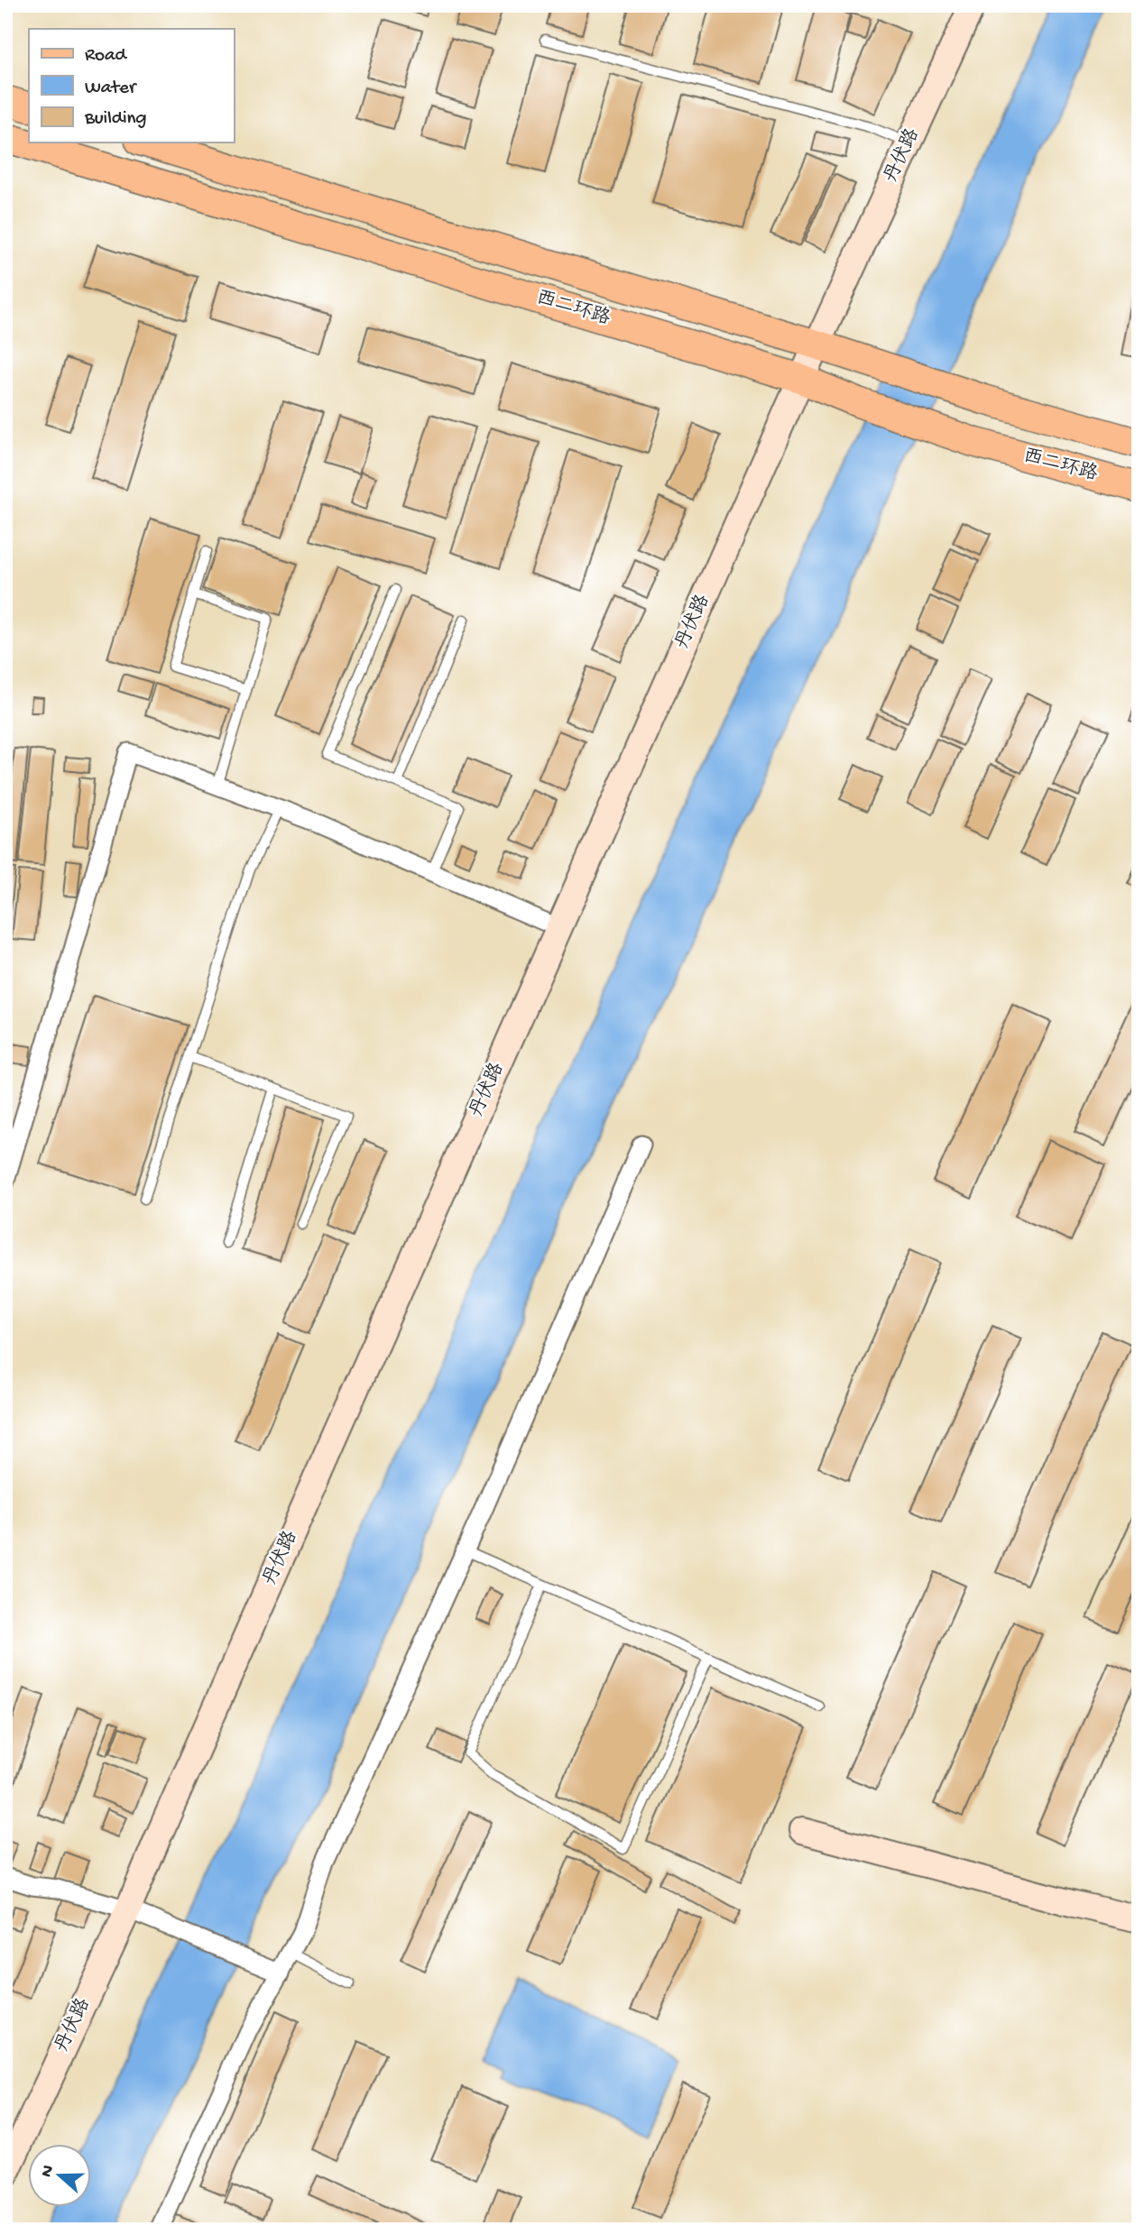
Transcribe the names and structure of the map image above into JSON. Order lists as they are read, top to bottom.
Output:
{
  "streets": {
    "main road": ["丹伏路", "西二环路"]
  },
  "crossings": [
    ["丹伏路", "西二环路"]
  ],
  "legend": ["Road", "Water", "Building"],
  "north": "left"
}
